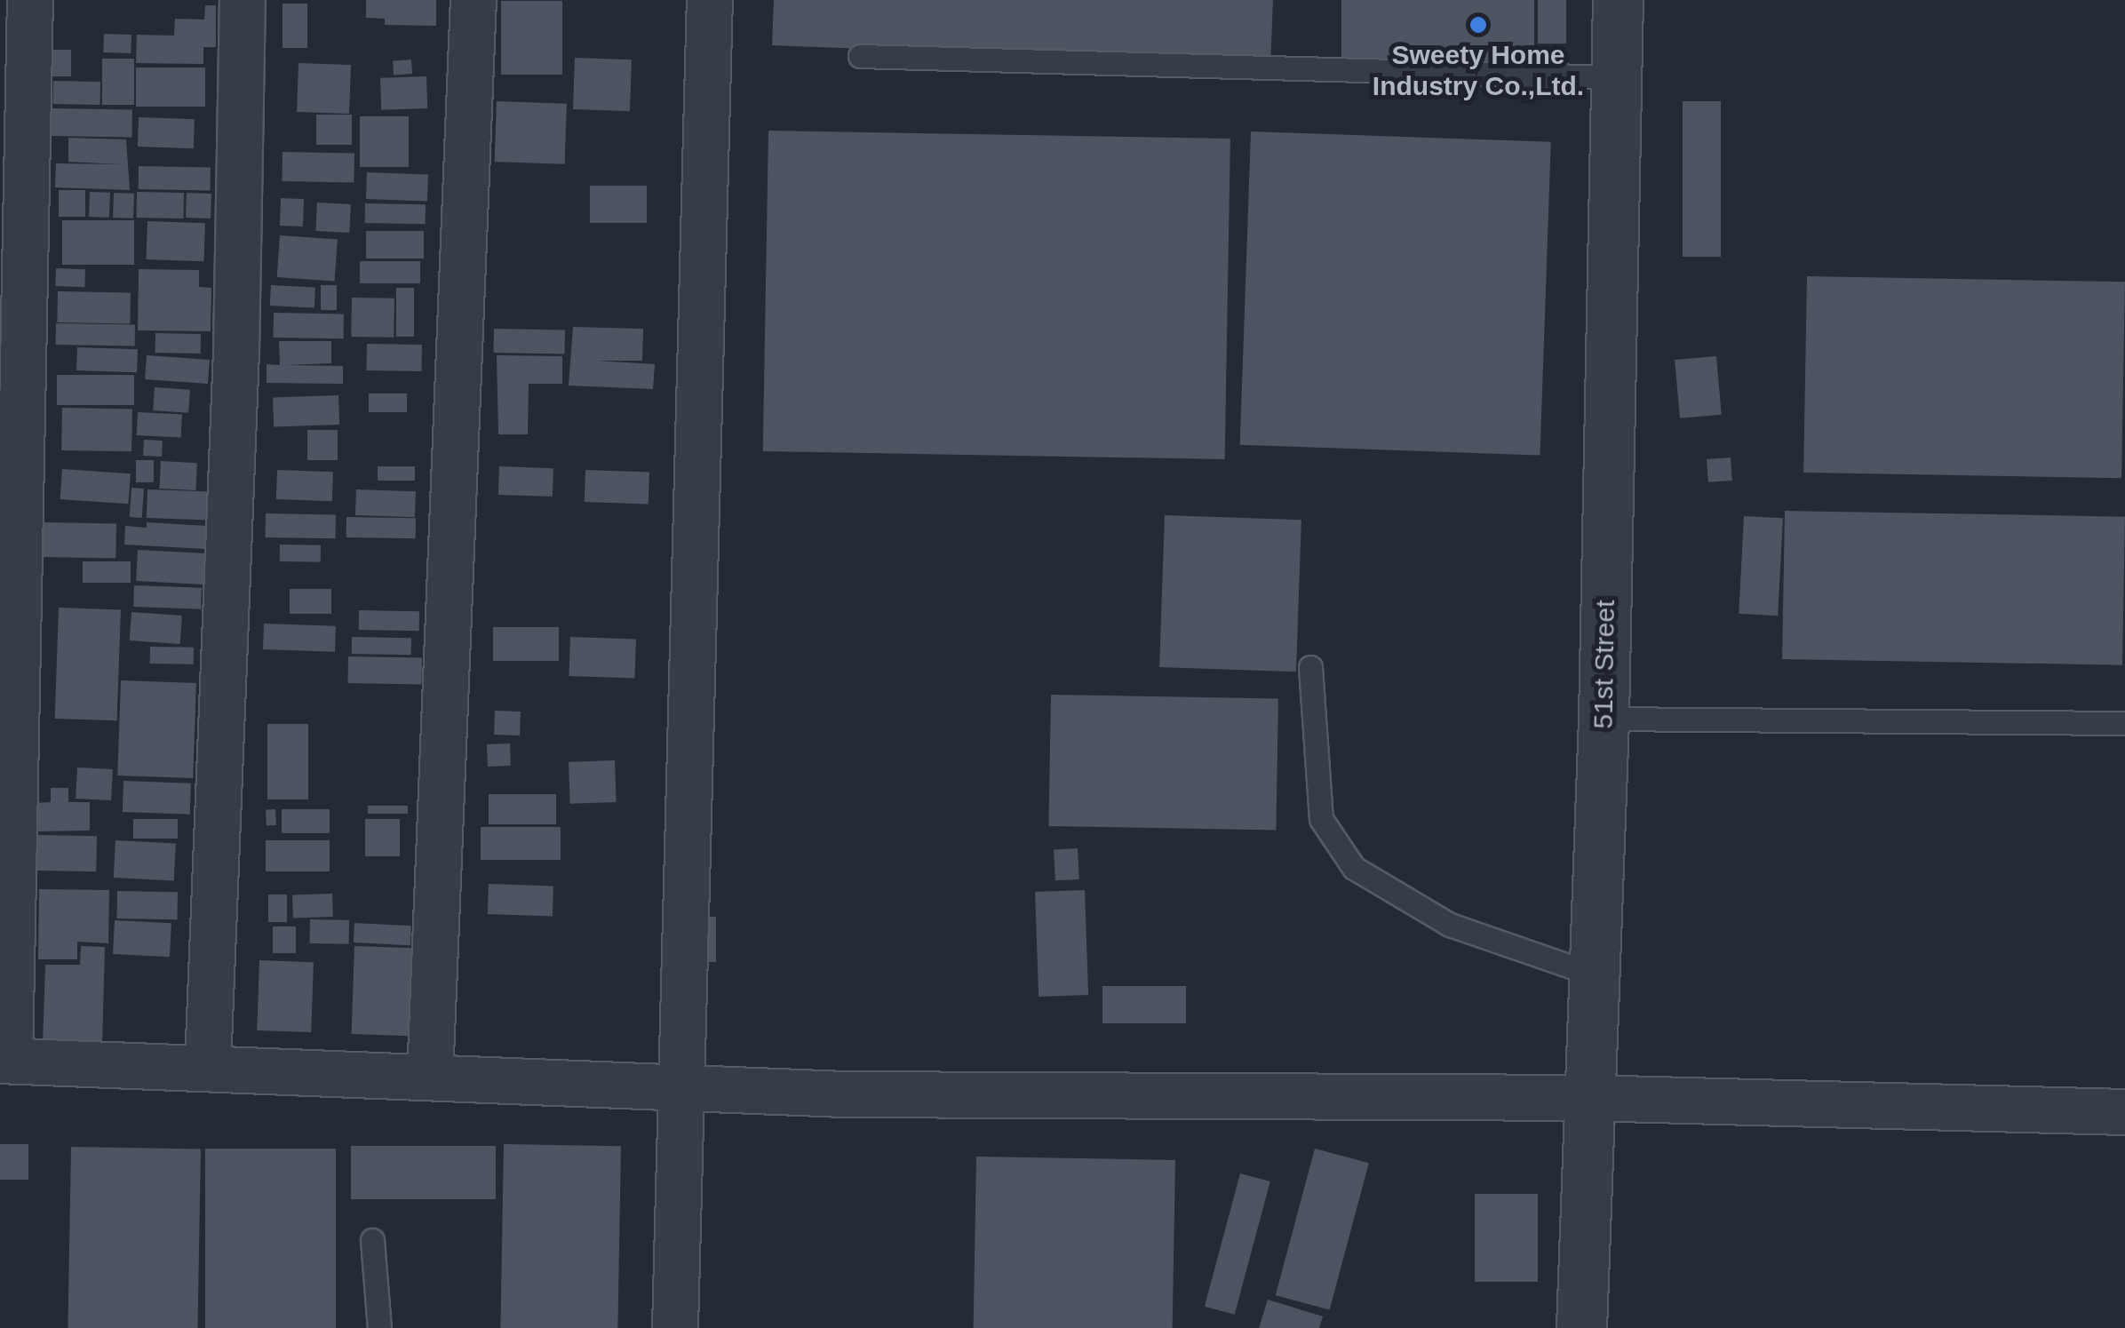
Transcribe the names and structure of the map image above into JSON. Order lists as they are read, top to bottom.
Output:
{
  "streets": {
    "street": ["51st Street"]
  },
  "places": ["Sweety Home Industry Co.,Ltd."]
}
